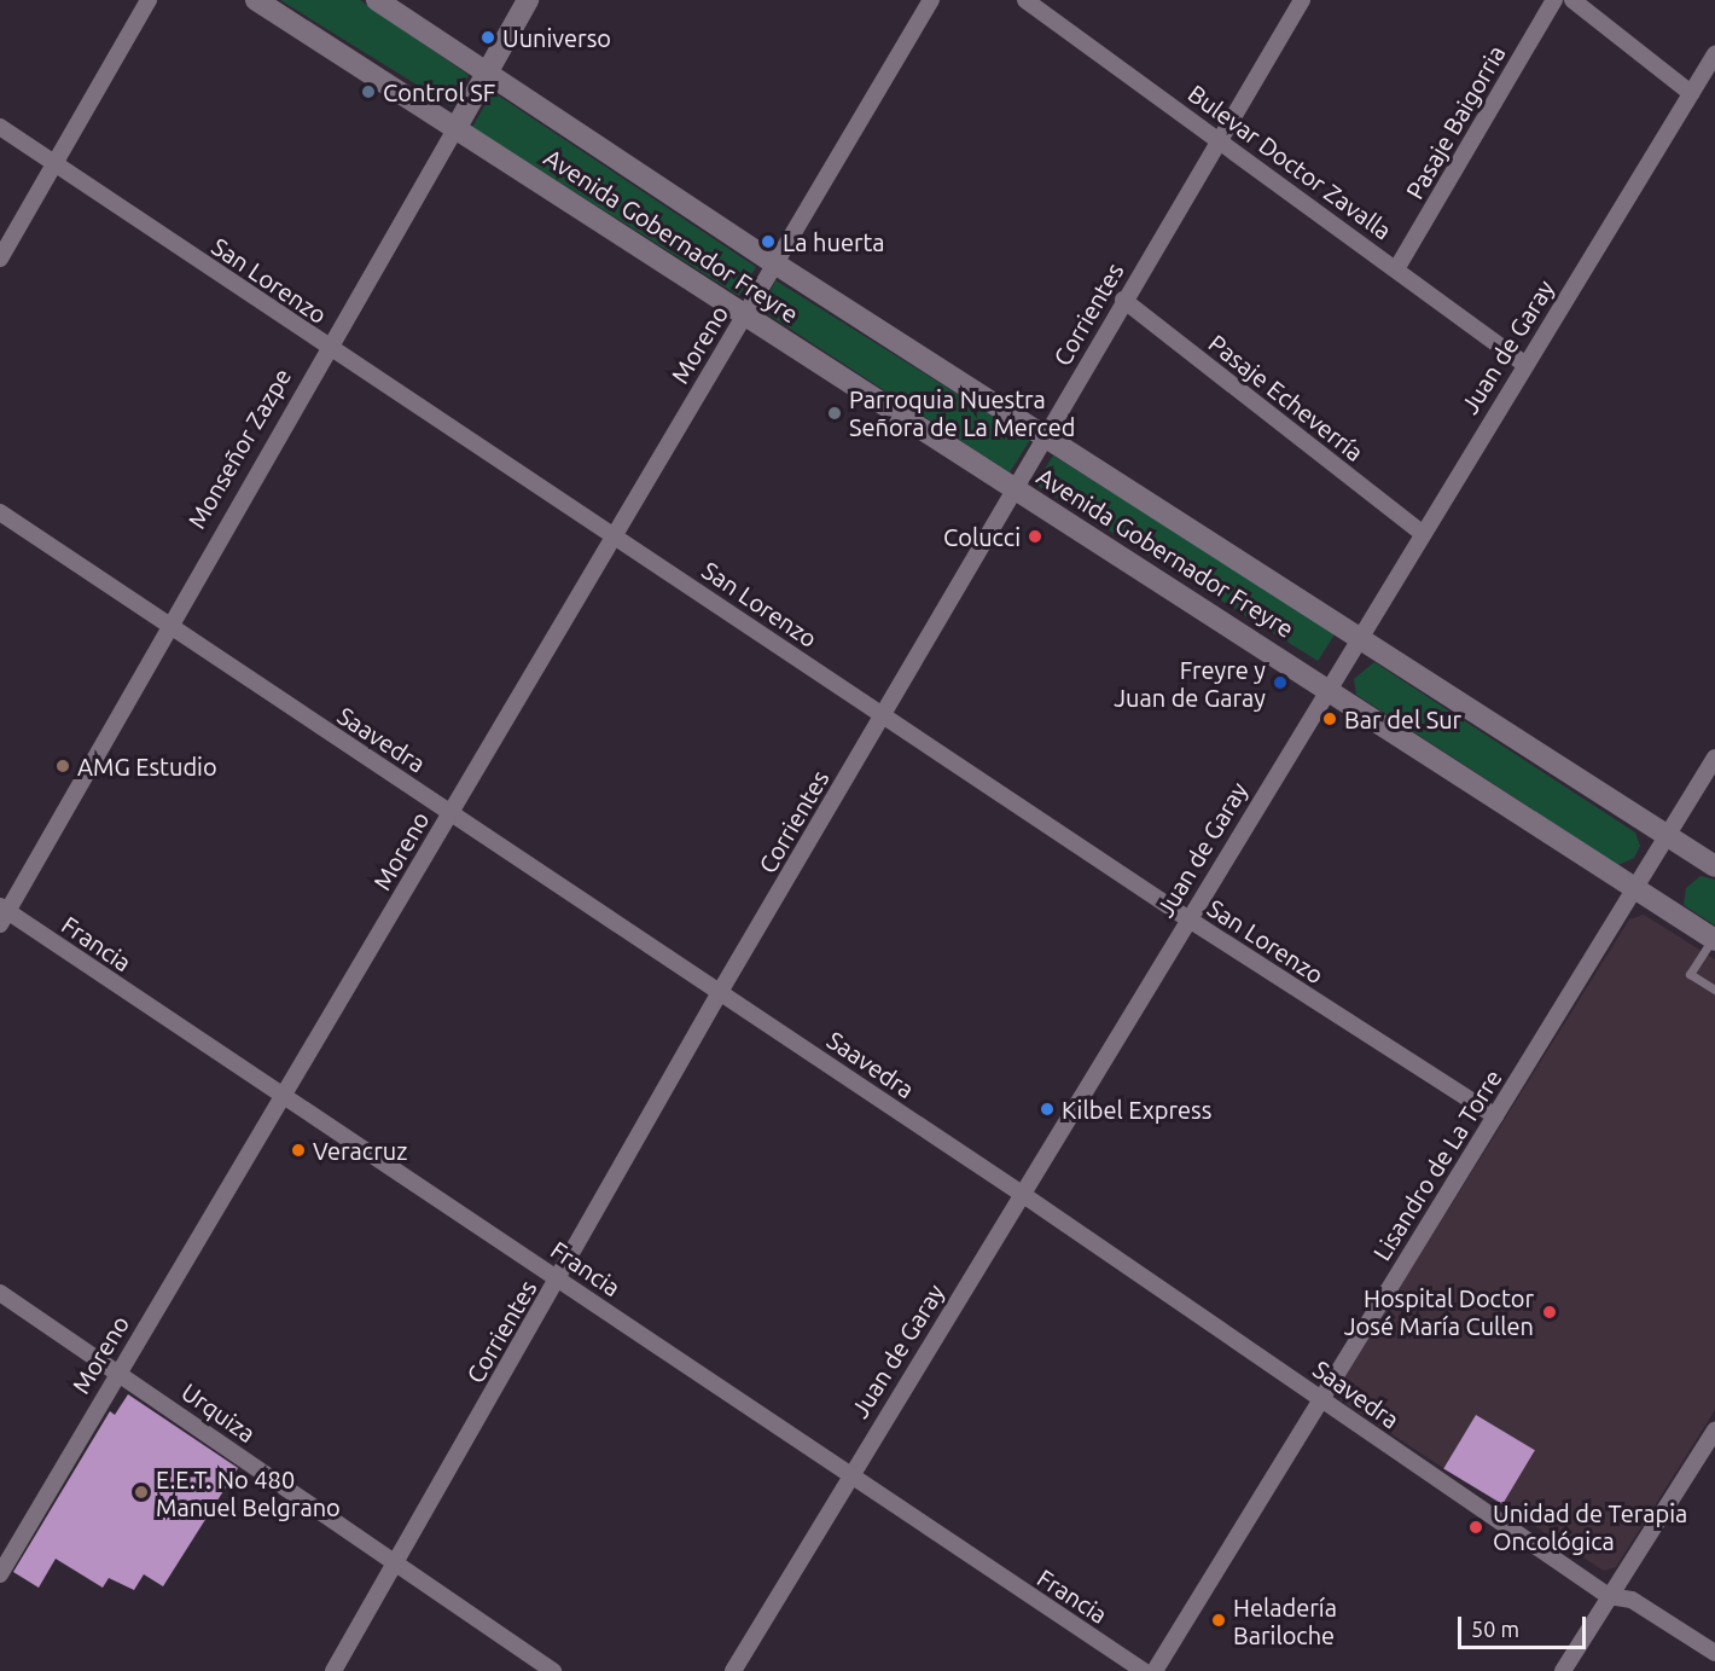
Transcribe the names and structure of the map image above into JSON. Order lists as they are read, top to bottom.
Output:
{
  "streets": {
    "main road": ["Avenida Gobernador Freyre", "Monseñor Zazpe"],
    "street": [
      "Pasaje Baigorria",
      "Bulevar Doctor Zavalla",
      "San Lorenzo",
      "Corrientes",
      "Moreno",
      "Juan de Garay",
      "Pasaje Echeverría",
      "Saavedra",
      "Francia",
      "Lisandro de La Torre",
      "Urquiza"
    ]
  },
  "crossings": [
    ["Pasaje Baigorria", "Bulevar Doctor Zavalla"],
    ["Bulevar Doctor Zavalla", "Corrientes"],
    ["Bulevar Doctor Zavalla", "Juan de Garay"],
    ["Avenida Gobernador Freyre", "Corrientes"],
    ["Avenida Gobernador Freyre", "Moreno"],
    ["Avenida Gobernador Freyre", "Juan de Garay"],
    ["Avenida Gobernador Freyre", "Monseñor Zazpe"],
    ["Avenida Gobernador Freyre", "Lisandro de La Torre"],
    ["San Lorenzo", "Corrientes"],
    ["San Lorenzo", "Moreno"],
    ["San Lorenzo", "Juan de Garay"],
    ["San Lorenzo", "Monseñor Zazpe"],
    ["San Lorenzo", "Lisandro de La Torre"],
    ["Corrientes", "Pasaje Echeverría"],
    ["Corrientes", "Saavedra"],
    ["Corrientes", "Francia"],
    ["Corrientes", "Urquiza"],
    ["Moreno", "Saavedra"],
    ["Moreno", "Francia"],
    ["Moreno", "Urquiza"],
    ["Juan de Garay", "Pasaje Echeverría"],
    ["Juan de Garay", "Saavedra"],
    ["Juan de Garay", "Francia"],
    ["Monseñor Zazpe", "Saavedra"],
    ["Monseñor Zazpe", "Francia"],
    ["Saavedra", "Lisandro de La Torre"]
  ],
  "places": [
    "Uuniverso",
    "Control SF",
    "La huerta",
    "Parroquia Nuestra Señora de La Merced",
    "Colucci",
    "Freyre y Juan de Garay",
    "Bar del Sur",
    "AMG Estudio",
    "Kilbel Express",
    "Veracruz",
    "Hospital Doctor José María Cullen",
    "E.E.T. No 480 Manuel Belgrano",
    "Unidad de Terapia Oncológica",
    "Heladería Bariloche"
  ],
  "scale_bar": "50 m"
}
